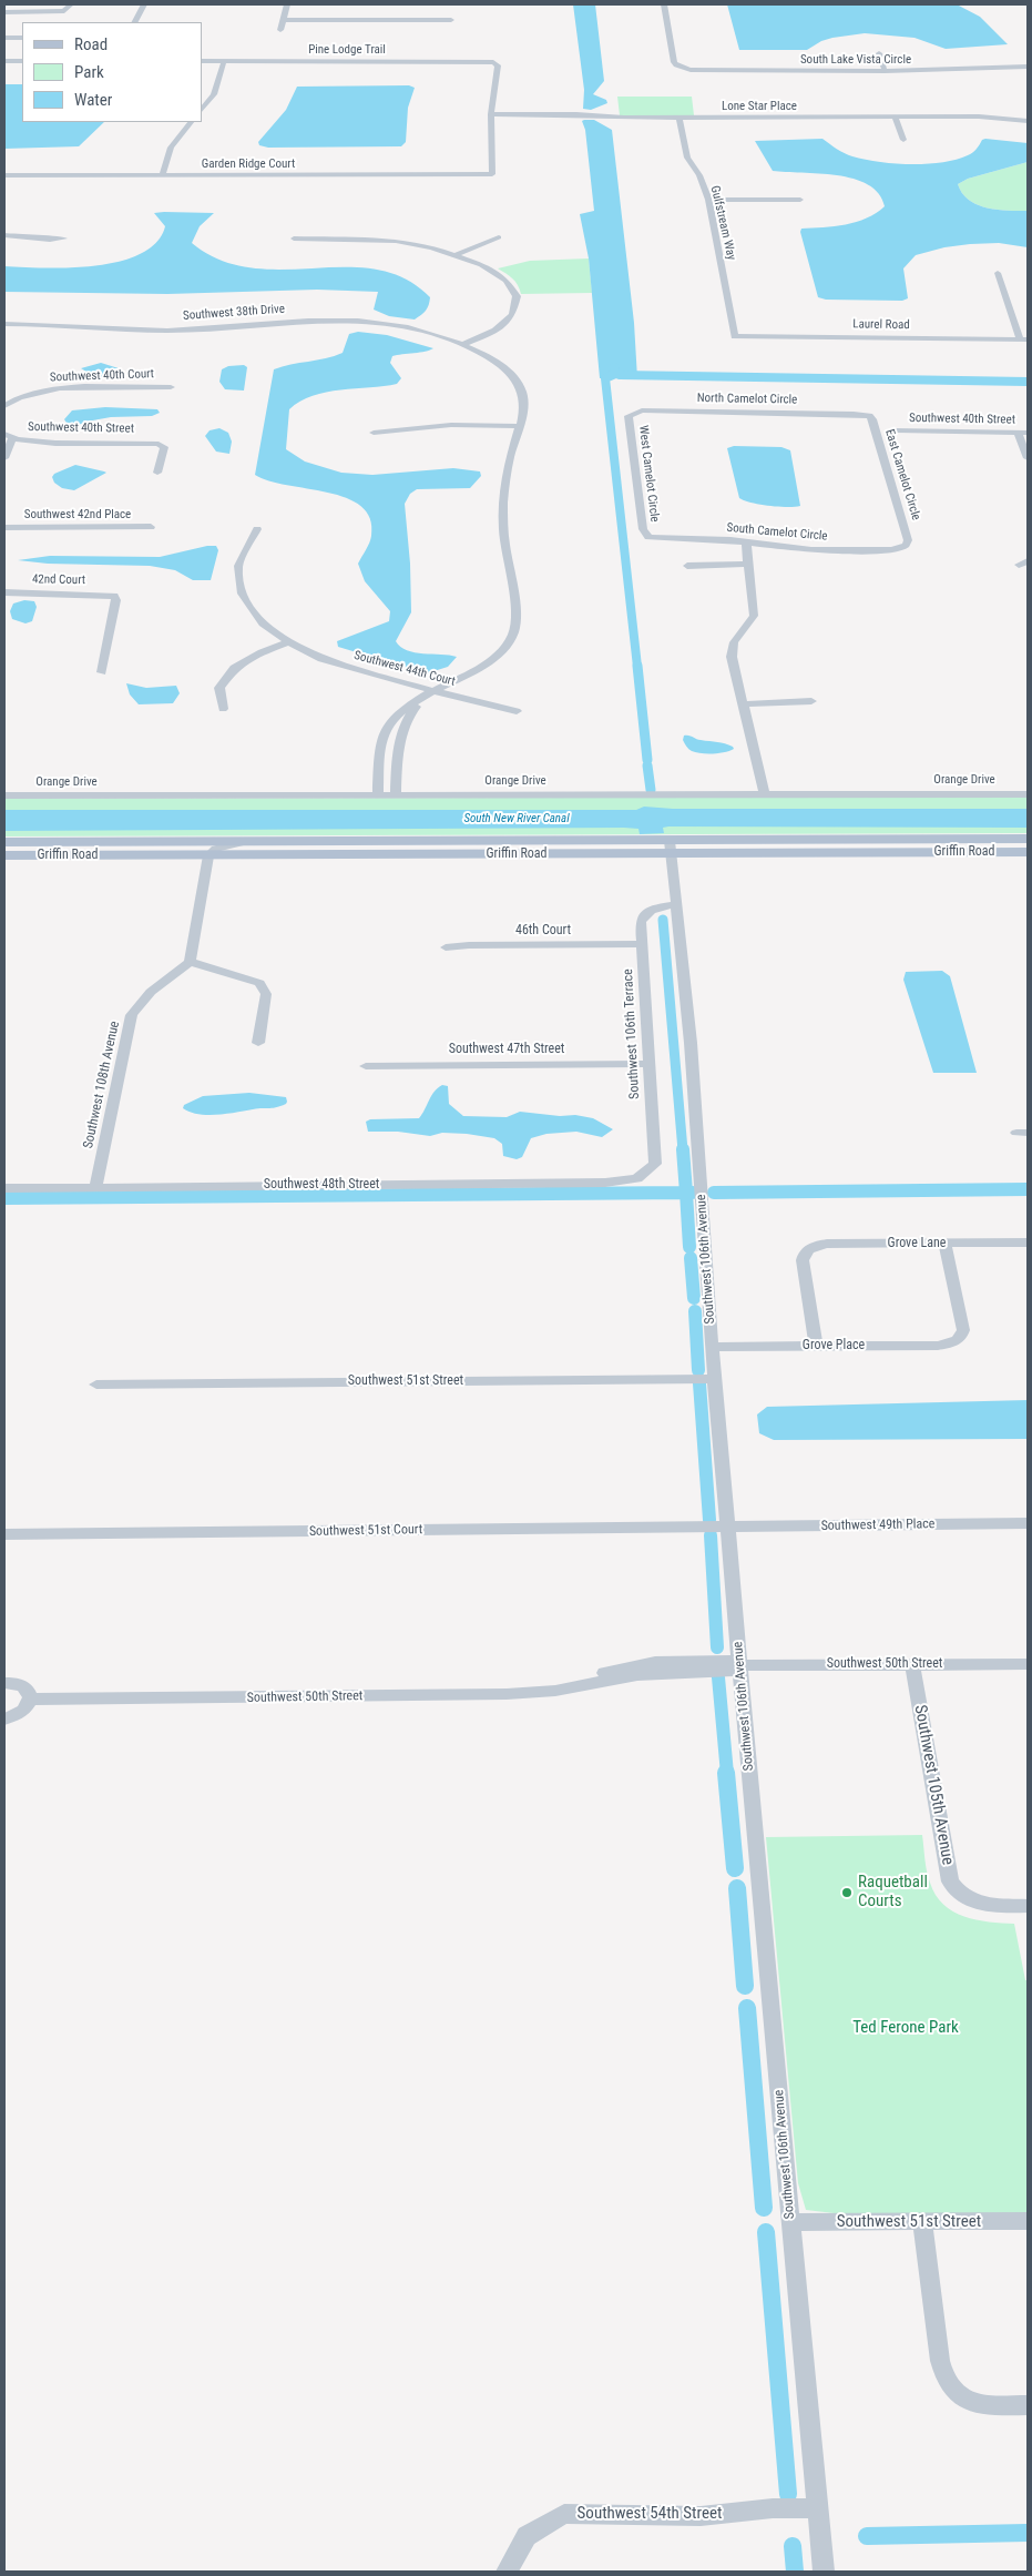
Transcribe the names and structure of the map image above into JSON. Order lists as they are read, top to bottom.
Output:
{
  "streets": {
    "main road": ["Griffin Road"],
    "street": [
      "Pine Lodge Trail",
      "South Lake Vista Circle",
      "Lone Star Place",
      "Garden Ridge Court",
      "Gulfstream Way",
      "Southwest 38th Drive",
      "Laurel Road",
      "Southwest 40th Court",
      "North Camelot Circle",
      "Southwest 40th Street",
      "West Camelot Circle",
      "East Camelot Circle",
      "Southwest 42nd Place",
      "South Camelot Circle",
      "42nd Court",
      "Southwest 44th Court",
      "Orange Drive",
      "46th Court",
      "Southwest 106th Terrace",
      "Southwest 47th Street",
      "Southwest 108th Avenue",
      "Southwest 48th Street",
      "Grove Lane",
      "Southwest 106th Avenue",
      "Grove Place",
      "Southwest 51st Street",
      "Southwest 49th Place",
      "Southwest 51st Court",
      "Southwest 50th Street",
      "Southwest 105th Avenue",
      "Southwest 54th Street"
    ]
  },
  "crossings": [
    ["Pine Lodge Trail", "Lone Star Place"],
    ["Pine Lodge Trail", "Garden Ridge Court"],
    ["Lone Star Place", "Garden Ridge Court"],
    ["Lone Star Place", "Gulfstream Way"],
    ["Gulfstream Way", "Laurel Road"],
    ["North Camelot Circle", "West Camelot Circle"],
    ["North Camelot Circle", "East Camelot Circle"],
    ["West Camelot Circle", "South Camelot Circle"],
    ["East Camelot Circle", "South Camelot Circle"],
    ["Griffin Road", "Southwest 106th Avenue"],
    ["46th Court", "Southwest 106th Terrace"],
    ["Southwest 106th Terrace", "Southwest 47th Street"],
    ["Southwest 106th Terrace", "Southwest 48th Street"],
    ["Southwest 106th Terrace", "Southwest 106th Avenue"],
    ["Southwest 108th Avenue", "Southwest 48th Street"],
    ["Grove Lane", "Grove Place"],
    ["Southwest 106th Avenue", "Grove Place"],
    ["Southwest 106th Avenue", "Southwest 51st Street"],
    ["Southwest 106th Avenue", "Southwest 49th Place"],
    ["Southwest 106th Avenue", "Southwest 51st Court"],
    ["Southwest 106th Avenue", "Southwest 50th Street"],
    ["Southwest 106th Avenue", "Southwest 54th Street"],
    ["Southwest 49th Place", "Southwest 51st Court"],
    ["Southwest 50th Street", "Southwest 105th Avenue"]
  ],
  "water": ["South New River Canal"],
  "parks": ["Ted Ferone Park"],
  "places": ["Raquetball Courts"],
  "legend": ["Road", "Park", "Water"]
}
